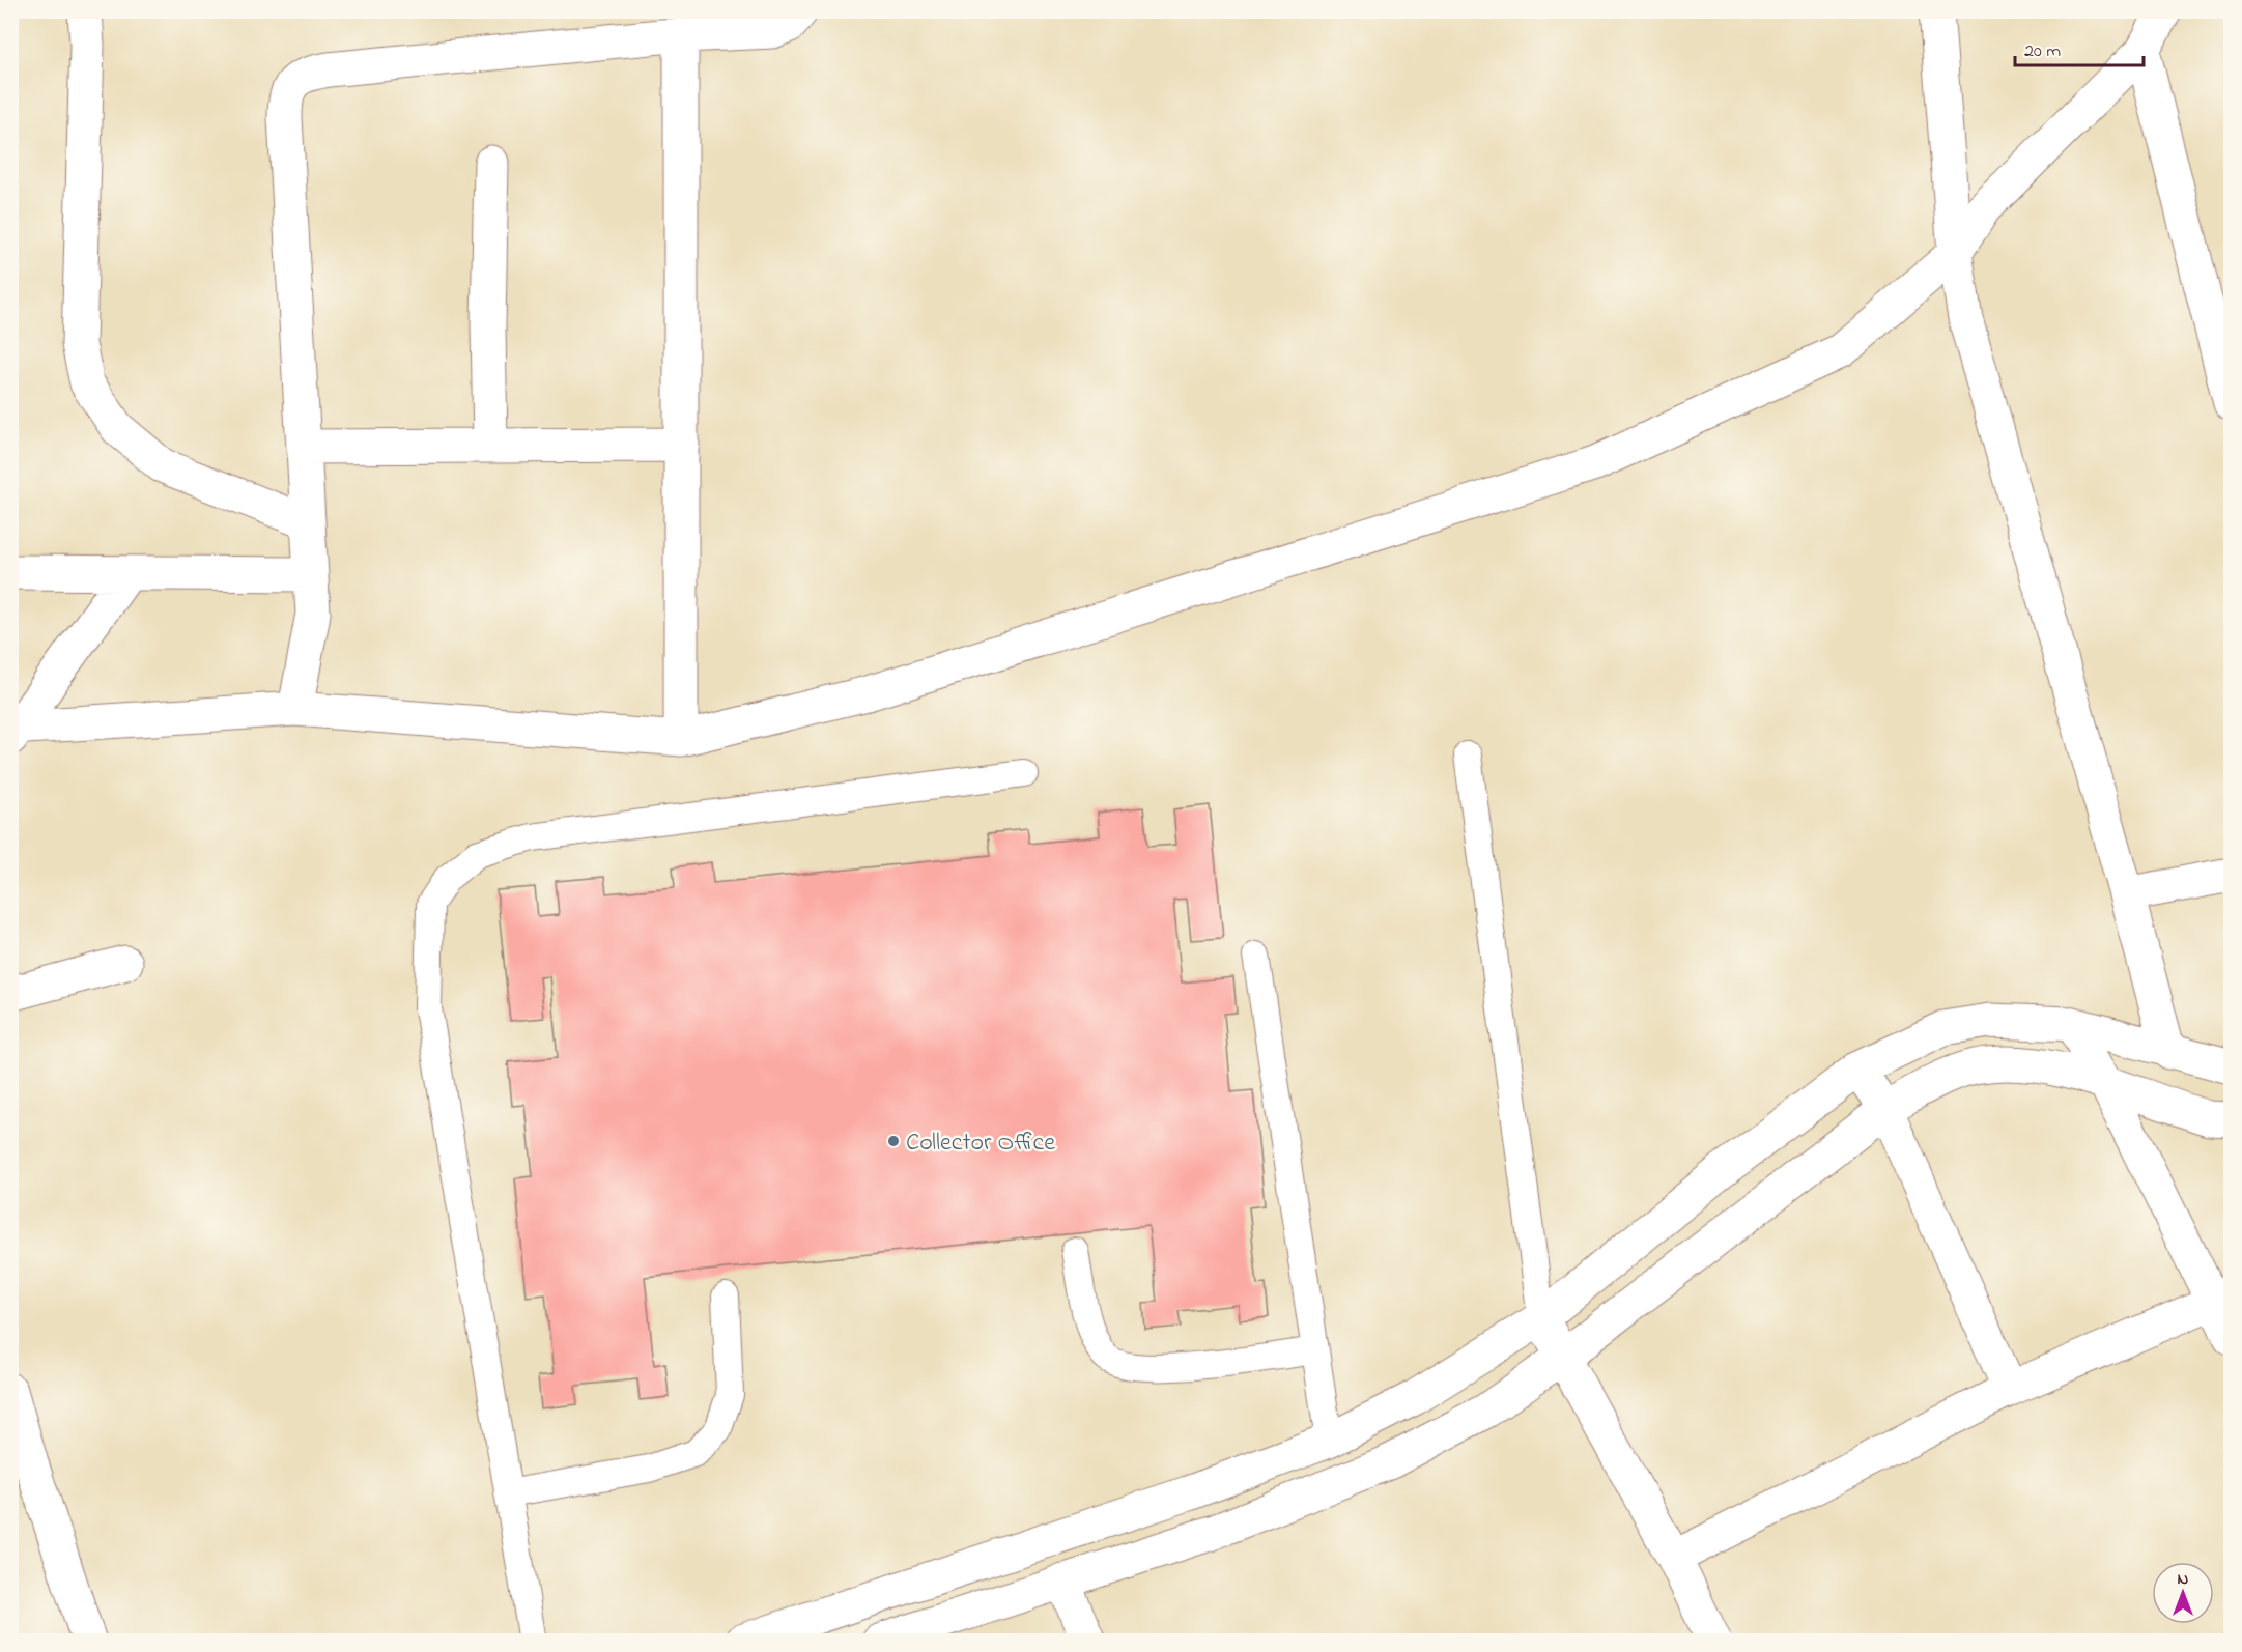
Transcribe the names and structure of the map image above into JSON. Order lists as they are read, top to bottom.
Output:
{
  "places": ["Collector Office"],
  "scale_bar": "20 m",
  "north": "top"
}
